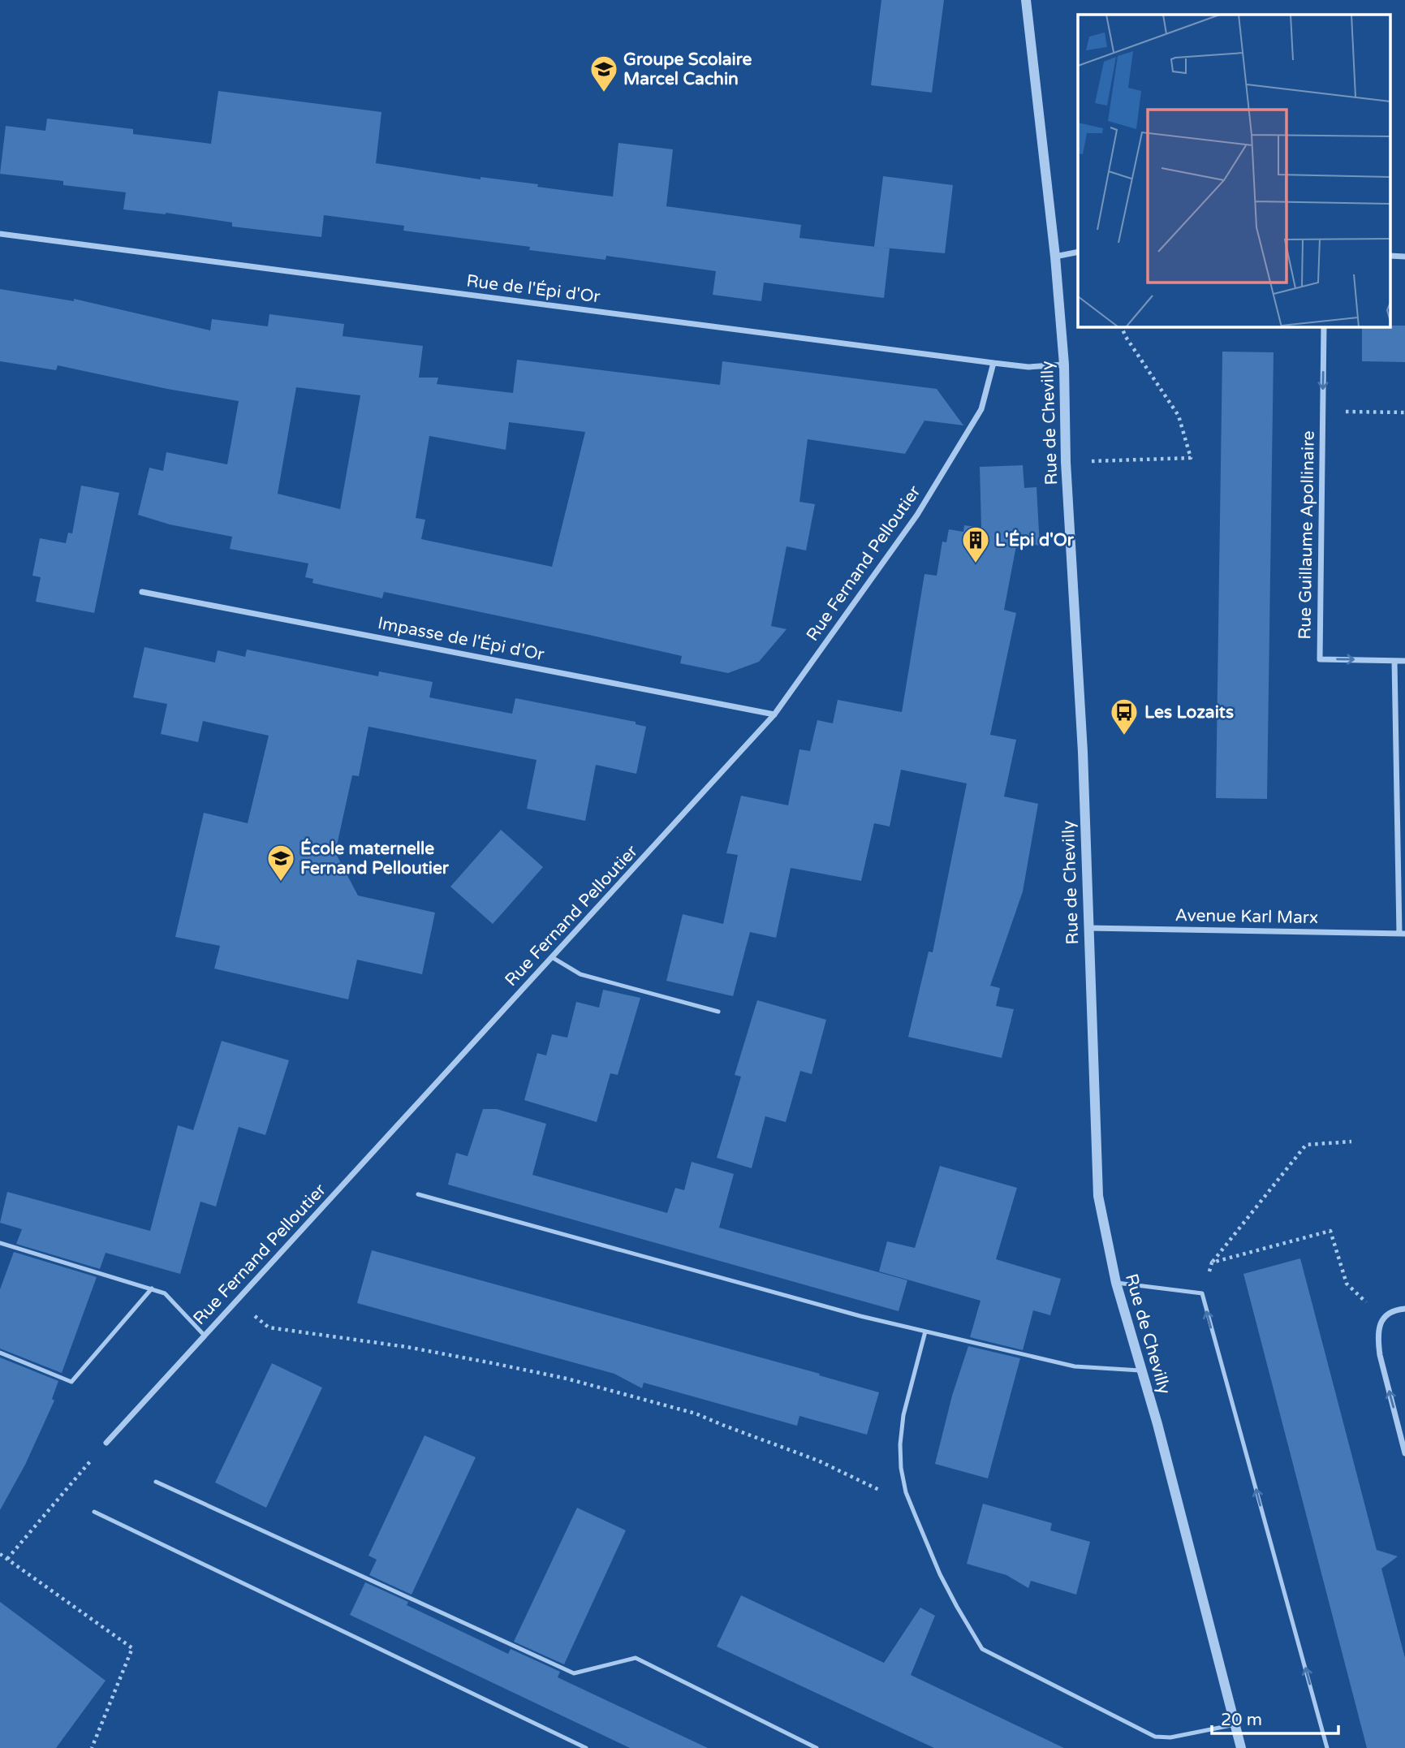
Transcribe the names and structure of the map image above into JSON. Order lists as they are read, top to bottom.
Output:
{
  "streets": {
    "street": [
      "Rue de l'Épi d'Or",
      "Rue de Chevilly",
      "Rue Guillaume Apollinaire",
      "Rue Fernand Pelloutier",
      "Impasse de l'Épi d'Or",
      "Avenue Karl Marx"
    ]
  },
  "crossings": [
    ["Rue de l'Épi d'Or", "Rue de Chevilly"],
    ["Rue de l'Épi d'Or", "Rue Fernand Pelloutier"],
    ["Rue de Chevilly", "Avenue Karl Marx"],
    ["Rue Fernand Pelloutier", "Impasse de l'Épi d'Or"]
  ],
  "one_way": ["Rue Guillaume Apollinaire"],
  "places": {
    "school or university": ["Groupe Scolaire Marcel Cachin", "École maternelle Fernand Pelloutier"],
    "building": ["L'Épi d'Or"],
    "bus stop": ["Les Lozaits"]
  },
  "scale_bar": "20 m"
}
